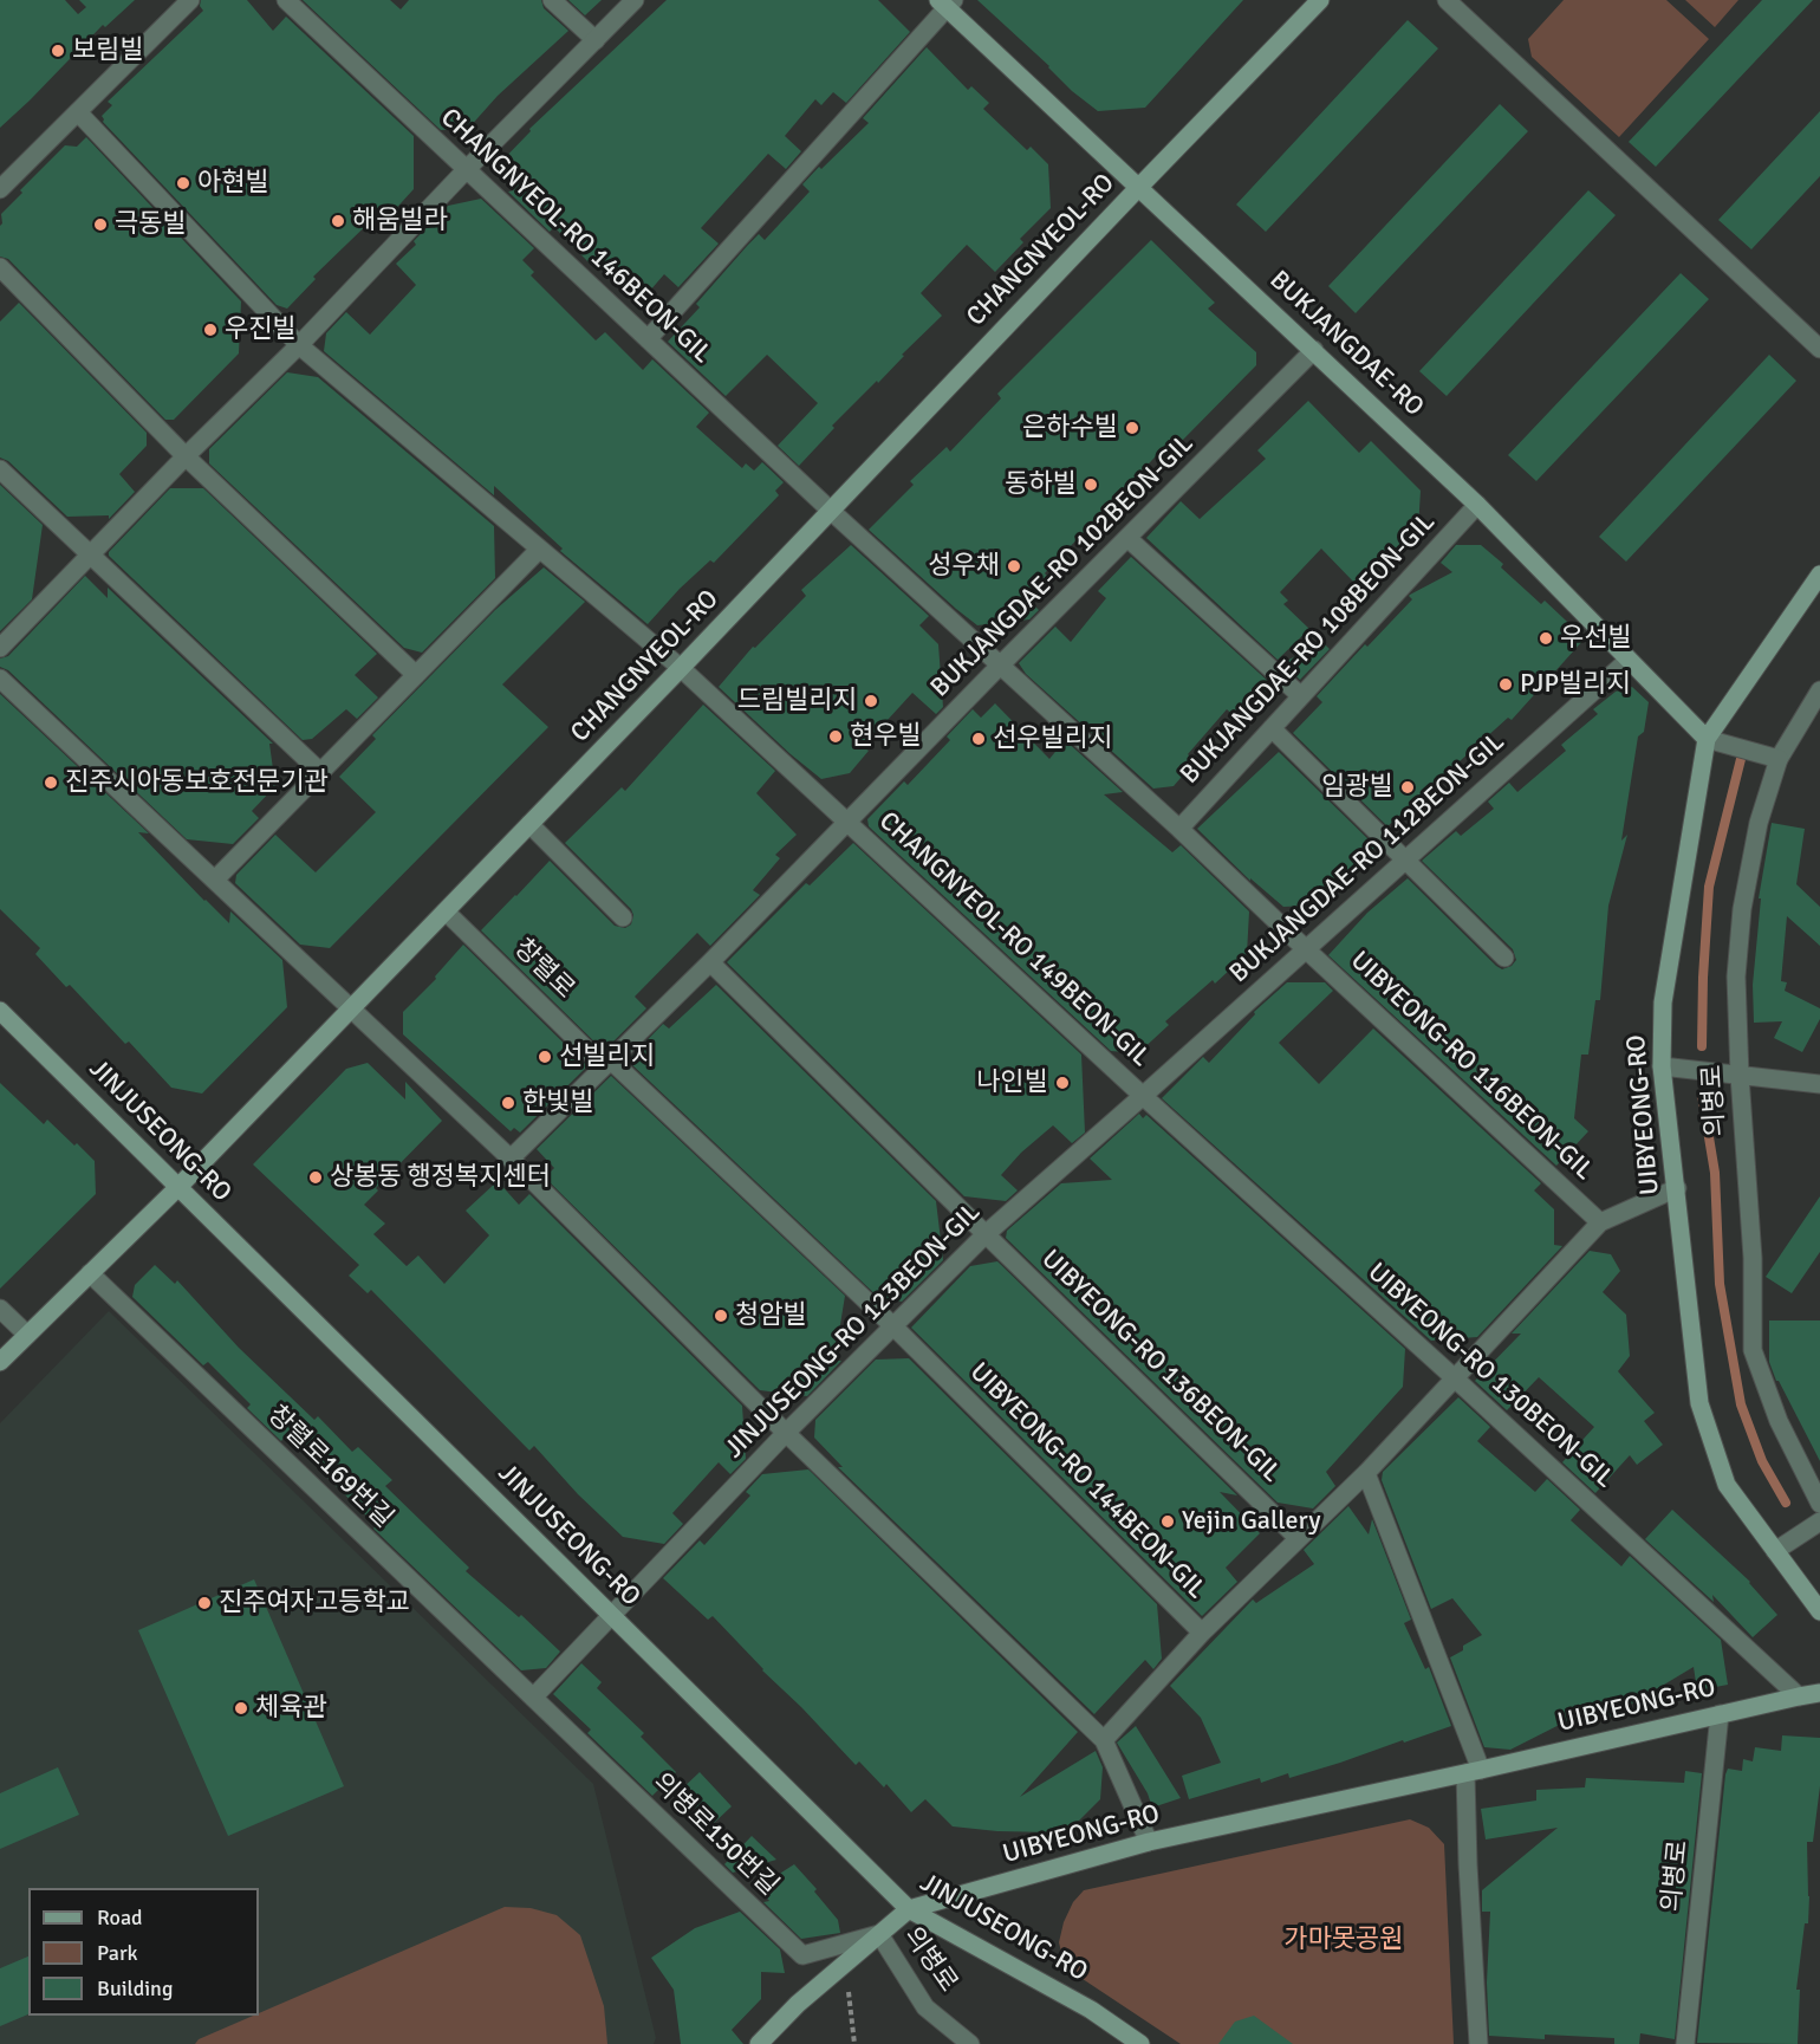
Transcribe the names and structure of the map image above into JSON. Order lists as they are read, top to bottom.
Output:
{
  "streets": {
    "street": [
      "CHANGNYEOL-RO 146BEON-GIL",
      "CHANGNYEOL-RO",
      "BUKJANGDAE-RO",
      "BUKJANGDAE-RO 102BEON-GIL",
      "BUKJANGDAE-RO 108BEON-GIL",
      "BUKJANGDAE-RO 112BEON-GIL",
      "CHANGNYEOL-RO 149BEON-GIL",
      "창렬로",
      "UIBYEONG-RO 116BEON-GIL",
      "의병로",
      "UIBYEONG-RO",
      "JINJUSEONG-RO",
      "JINJUSEONG-RO 123BEON-GIL",
      "UIBYEONG-RO 136BEON-GIL",
      "UIBYEONG-RO 130BEON-GIL",
      "창렬로169번길",
      "UIBYEONG-RO 144BEON-GIL",
      "의병로150번길"
    ]
  },
  "crossings": [
    ["CHANGNYEOL-RO 146BEON-GIL", "CHANGNYEOL-RO"],
    ["CHANGNYEOL-RO 146BEON-GIL", "BUKJANGDAE-RO 102BEON-GIL"],
    ["CHANGNYEOL-RO 146BEON-GIL", "UIBYEONG-RO 116BEON-GIL"],
    ["CHANGNYEOL-RO", "BUKJANGDAE-RO"],
    ["CHANGNYEOL-RO", "CHANGNYEOL-RO 149BEON-GIL"],
    ["CHANGNYEOL-RO", "창렬로"],
    ["CHANGNYEOL-RO", "JINJUSEONG-RO"],
    ["CHANGNYEOL-RO", "창렬로169번길"],
    ["BUKJANGDAE-RO", "BUKJANGDAE-RO 102BEON-GIL"],
    ["BUKJANGDAE-RO", "BUKJANGDAE-RO 108BEON-GIL"],
    ["BUKJANGDAE-RO", "BUKJANGDAE-RO 112BEON-GIL"],
    ["BUKJANGDAE-RO", "UIBYEONG-RO"],
    ["BUKJANGDAE-RO 102BEON-GIL", "CHANGNYEOL-RO 149BEON-GIL"],
    ["BUKJANGDAE-RO 102BEON-GIL", "UIBYEONG-RO 116BEON-GIL"],
    ["BUKJANGDAE-RO 108BEON-GIL", "UIBYEONG-RO 116BEON-GIL"],
    ["BUKJANGDAE-RO 112BEON-GIL", "CHANGNYEOL-RO 149BEON-GIL"],
    ["BUKJANGDAE-RO 112BEON-GIL", "UIBYEONG-RO 116BEON-GIL"],
    ["BUKJANGDAE-RO 112BEON-GIL", "JINJUSEONG-RO 123BEON-GIL"],
    ["BUKJANGDAE-RO 112BEON-GIL", "UIBYEONG-RO 130BEON-GIL"],
    ["CHANGNYEOL-RO 149BEON-GIL", "창렬로"],
    ["CHANGNYEOL-RO 149BEON-GIL", "JINJUSEONG-RO 123BEON-GIL"],
    ["CHANGNYEOL-RO 149BEON-GIL", "UIBYEONG-RO 130BEON-GIL"],
    ["창렬로", "JINJUSEONG-RO 123BEON-GIL"],
    ["창렬로", "UIBYEONG-RO 144BEON-GIL"],
    ["의병로", "UIBYEONG-RO"],
    ["의병로", "의병로150번길"],
    ["UIBYEONG-RO", "JINJUSEONG-RO"],
    ["UIBYEONG-RO", "UIBYEONG-RO 130BEON-GIL"],
    ["UIBYEONG-RO", "의병로150번길"],
    ["JINJUSEONG-RO", "JINJUSEONG-RO 123BEON-GIL"],
    ["JINJUSEONG-RO 123BEON-GIL", "UIBYEONG-RO 136BEON-GIL"],
    ["JINJUSEONG-RO 123BEON-GIL", "UIBYEONG-RO 130BEON-GIL"],
    ["JINJUSEONG-RO 123BEON-GIL", "창렬로169번길"],
    ["JINJUSEONG-RO 123BEON-GIL", "UIBYEONG-RO 144BEON-GIL"],
    ["JINJUSEONG-RO 123BEON-GIL", "의병로150번길"],
    ["창렬로169번길", "의병로150번길"]
  ],
  "parks": ["가마못공원"],
  "places": [
    "보림빌",
    "아현빌",
    "해움빌라",
    "극동빌",
    "우진빌",
    "은하수빌",
    "동하빌",
    "성우채",
    "우선빌",
    "PJP빌리지",
    "드림빌리지",
    "현우빌",
    "선우빌리지",
    "진주시아동보호전문기관",
    "임광빌",
    "선빌리지",
    "나인빌",
    "한빛빌",
    "상봉동 행정복지센터",
    "청암빌",
    "Yejin Gallery",
    "진주여자고등학교",
    "체육관"
  ],
  "legend": ["Road", "Park", "Building"]
}
